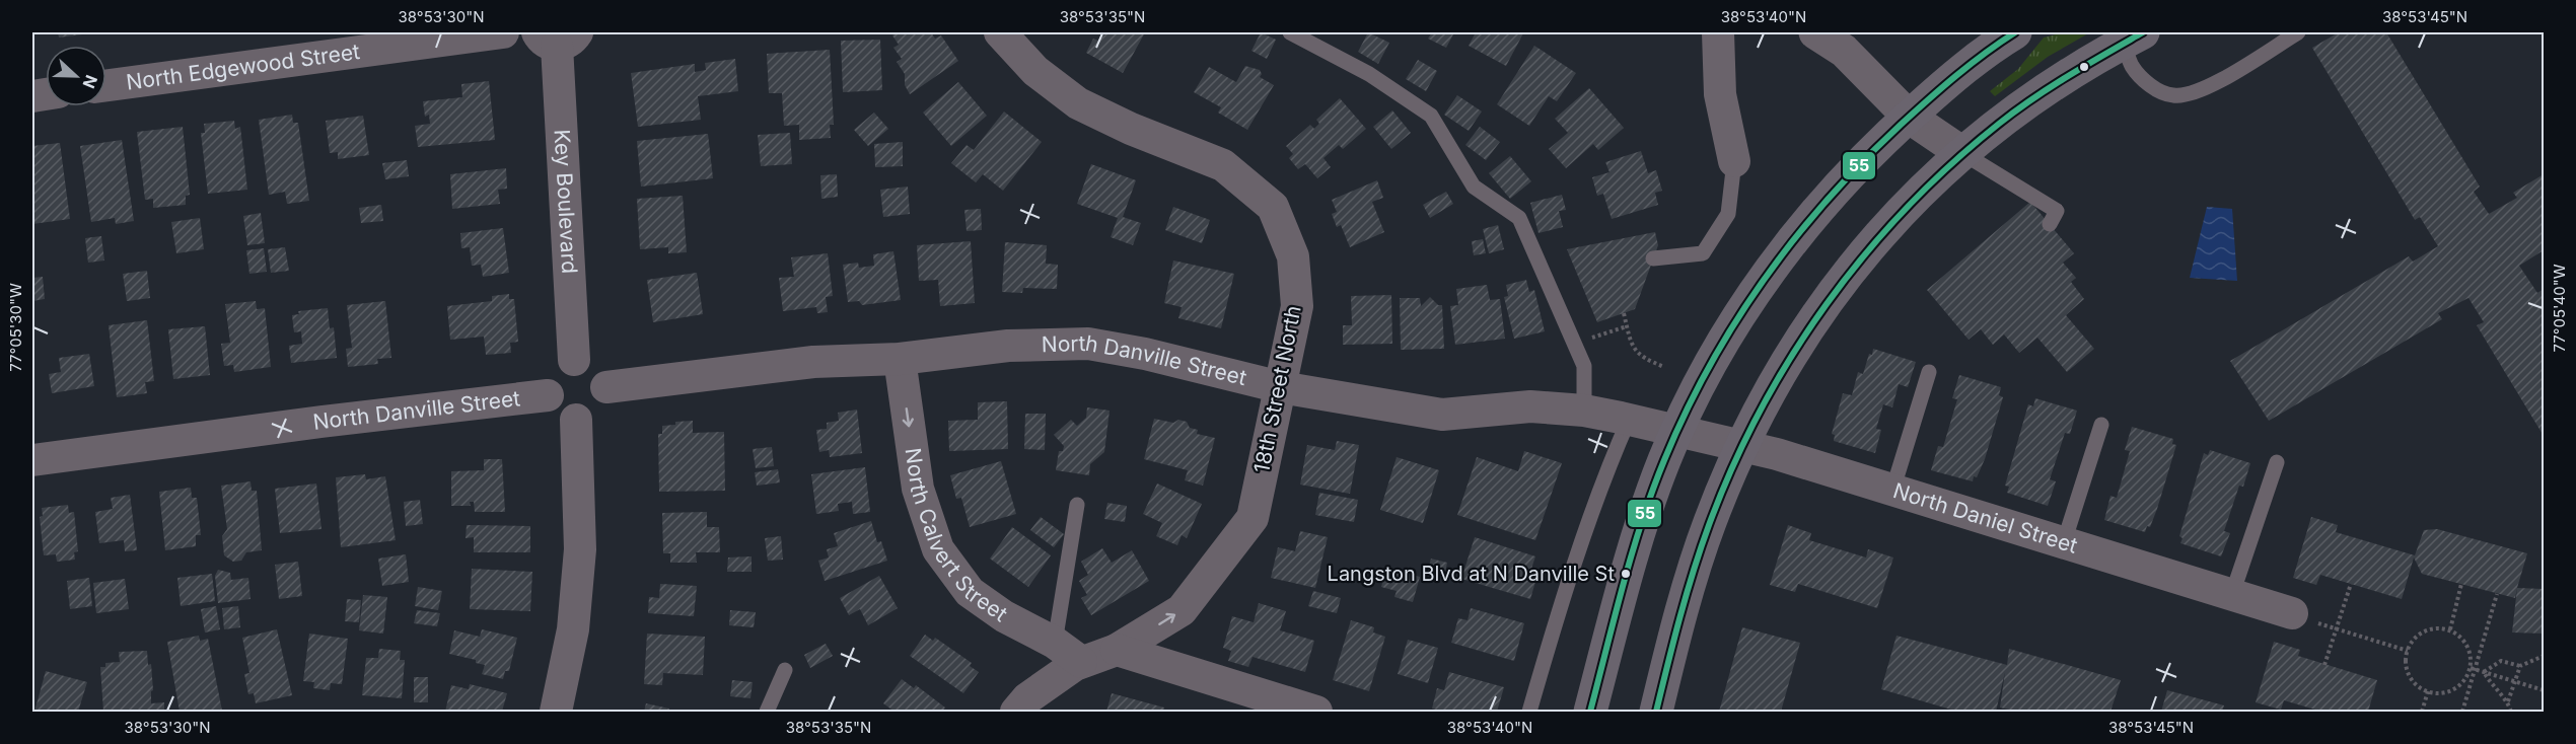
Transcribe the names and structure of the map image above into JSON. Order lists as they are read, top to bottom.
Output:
{
  "streets": {
    "street": [
      "North Edgewood Street",
      "Key Boulevard",
      "North Danville Street",
      "18th Street North",
      "North Daniel Street",
      "North Calvert Street"
    ]
  },
  "crossings": [
    ["Key Boulevard", "North Danville Street"],
    ["North Danville Street", "18th Street North"],
    ["North Danville Street", "North Daniel Street"],
    ["North Danville Street", "North Calvert Street"],
    ["18th Street North", "North Calvert Street"]
  ],
  "one_way": ["North Calvert Street"],
  "places": ["Langston Blvd at N Danville St"],
  "lines": ["transit line 55"],
  "north": "right",
  "coordinates": [
    "38°53'30\"N",
    "38°53'35\"N",
    "38°53'40\"N",
    "38°53'45\"N",
    "77°05'40\"W",
    "77°05'30\"W"
  ]
}
